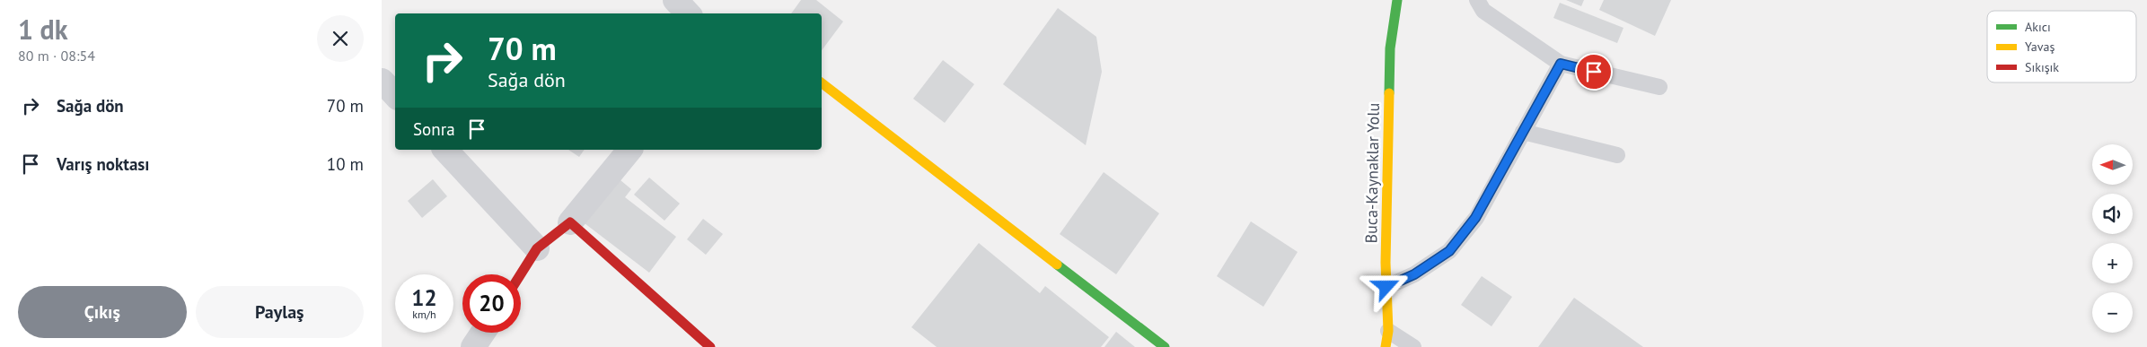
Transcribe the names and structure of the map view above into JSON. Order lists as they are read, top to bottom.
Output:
{
  "streets": {
    "street": ["Buca-Kaynaklar Yolu"]
  },
  "legend": ["Akıcı", "Yavaş", "Sıkışık"],
  "north": "left",
  "page": {
    "heading": ["1 dk", "80 m · 08:54"],
    "turn": ["70 m", "Sağa dön"],
    "list": [
      {
        "name": "Sağa dön",
        "value": "70 m"
      },
      {
        "name": "Varış noktası",
        "value": "10 m"
      }
    ],
    "then": "Sonra",
    "map_buttons": ["+", "−"],
    "speed": "12 km/h",
    "limit": "20",
    "buttons": ["Çıkış", "Paylaş"]
  }
}
